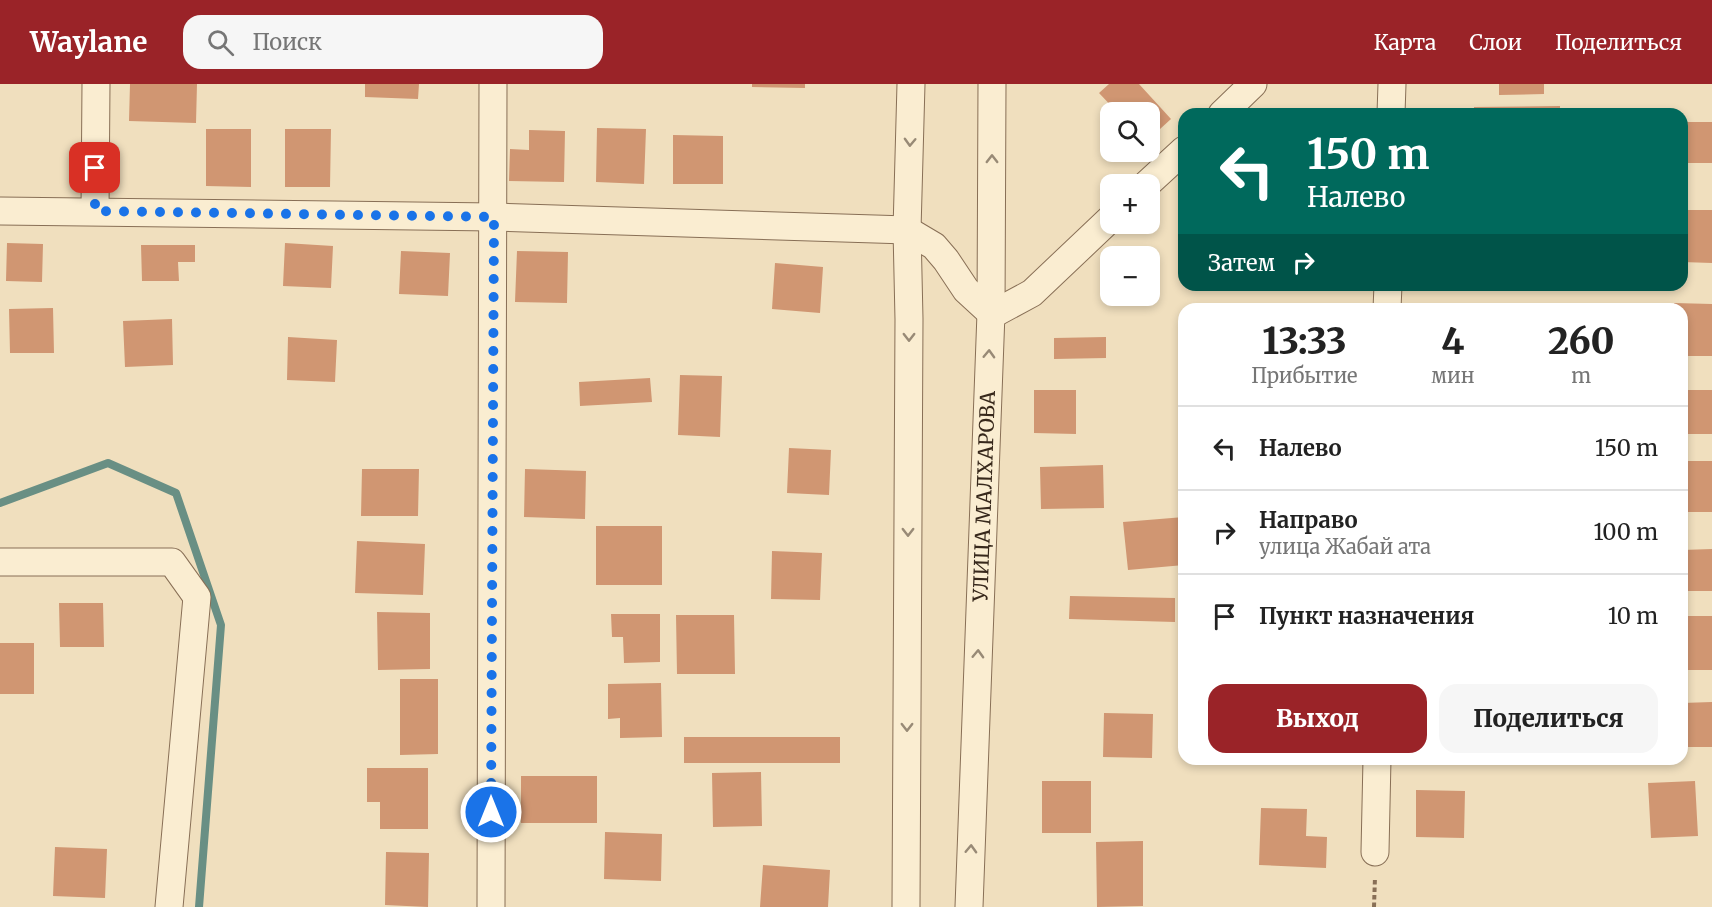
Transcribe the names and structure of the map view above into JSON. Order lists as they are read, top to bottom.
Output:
{
  "streets": {
    "street": ["УЛИЦА МАЛХАРОВА"]
  },
  "page": {
    "header": "Waylane",
    "search": "Поиск",
    "nav": ["Карта", "Слои", "Поделиться"],
    "map_buttons": ["+", "−"],
    "turn": ["150 m", "Налево"],
    "then": "Затем",
    "eta": [
      "13:33",
      "Прибытие",
      "4",
      "мин",
      "260",
      "m"
    ],
    "list": [
      {
        "name": "Налево",
        "value": "150 m"
      },
      {
        "name": "Направо",
        "note": "улица Жабай ата",
        "value": "100 m"
      },
      {
        "name": "Пункт назначения",
        "value": "10 m"
      }
    ],
    "buttons": ["Выход", "Поделиться"]
  }
}
